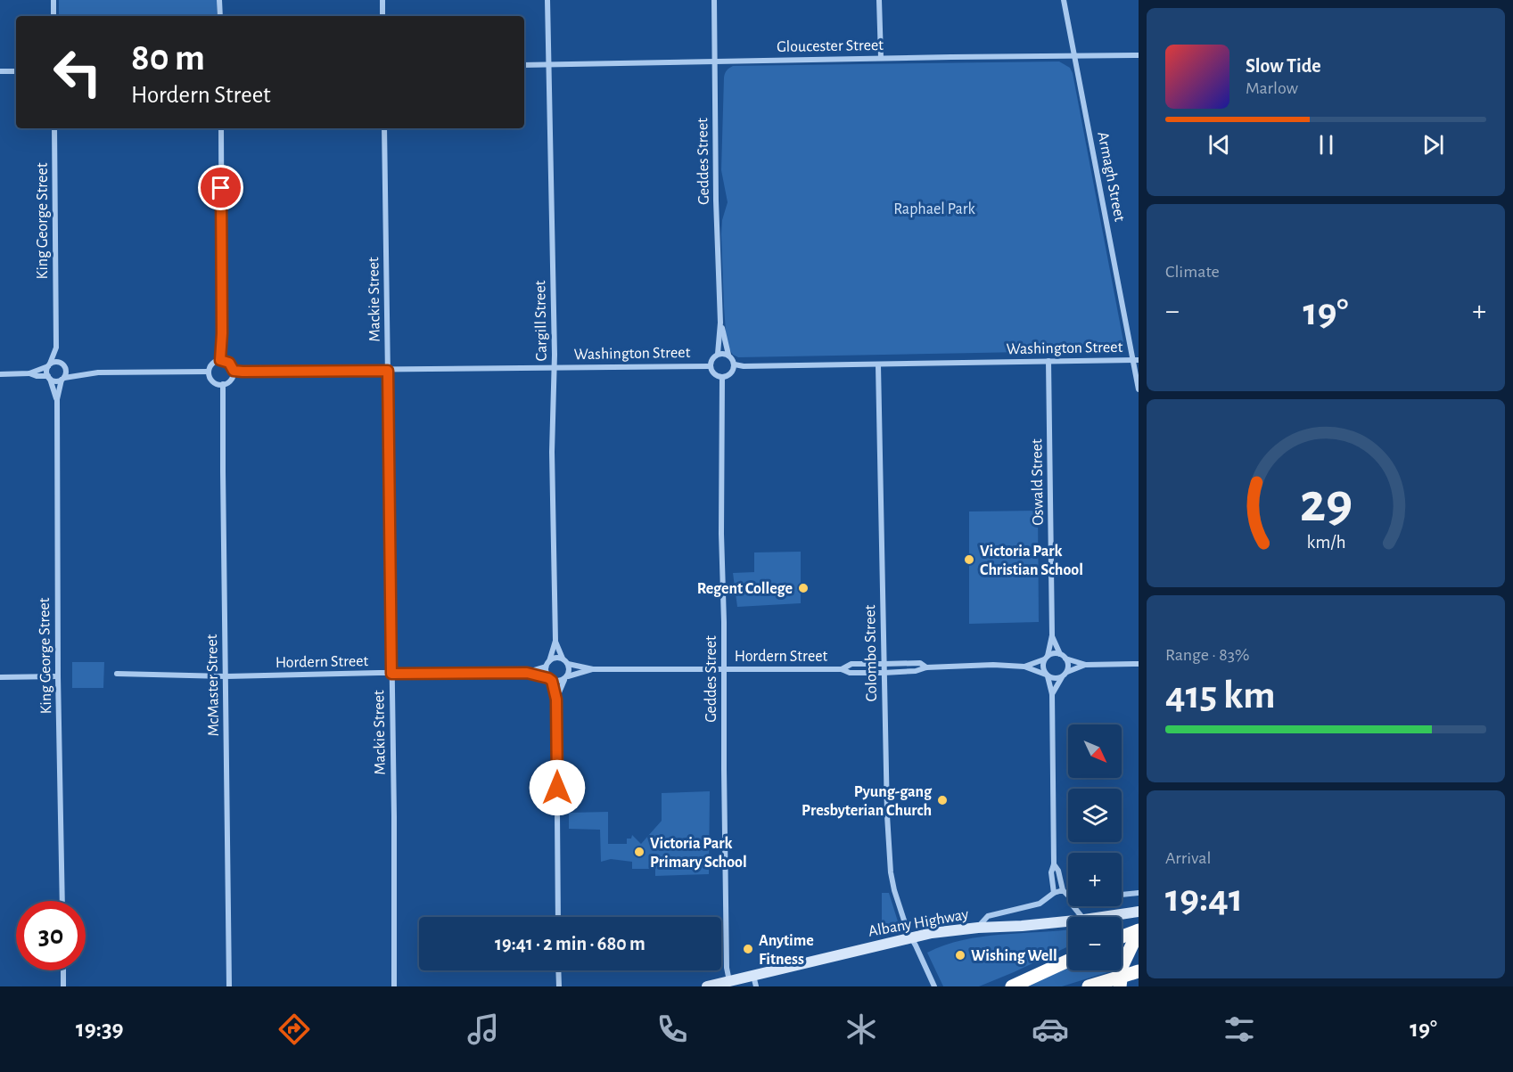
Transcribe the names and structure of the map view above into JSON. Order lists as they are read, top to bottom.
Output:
{
  "streets": {
    "main road": ["Albany Highway"],
    "street": [
      "Gloucester Street",
      "Geddes Street",
      "Armagh Street",
      "King George Street",
      "Mackie Street",
      "Cargill Street",
      "Washington Street",
      "Oswald Street",
      "Colombo Street",
      "Hordern Street",
      "McMaster Street"
    ]
  },
  "crossings": [
    ["Gloucester Street", "Geddes Street"],
    ["Gloucester Street", "Armagh Street"],
    ["Gloucester Street", "Cargill Street"],
    ["Geddes Street", "Washington Street"],
    ["Geddes Street", "Hordern Street"],
    ["Geddes Street", "Albany Highway"],
    ["Armagh Street", "Washington Street"],
    ["Mackie Street", "Washington Street"],
    ["Mackie Street", "Hordern Street"],
    ["Cargill Street", "Washington Street"],
    ["Cargill Street", "Hordern Street"],
    ["Washington Street", "Oswald Street"],
    ["Washington Street", "Colombo Street"],
    ["Washington Street", "McMaster Street"],
    ["Oswald Street", "Hordern Street"],
    ["Colombo Street", "Hordern Street"],
    ["Colombo Street", "Albany Highway"],
    ["Hordern Street", "McMaster Street"]
  ],
  "parks": ["Raphael Park"],
  "places": [
    "Victoria Park Christian School",
    "Regent College",
    "Pyung-gang Presbyterian Church",
    "Victoria Park Primary School",
    "Anytime Fitness",
    "Wishing Well"
  ],
  "north": "bottom right",
  "page": {
    "turn": ["80 m", "Hordern Street"],
    "song": ["Slow Tide", "Marlow"],
    "tile": [
      "Climate",
      ["Range · 83%", "415 km"],
      ["Arrival", "19:41"]
    ],
    "heat": ["−", "19°", "+"],
    "map_buttons": ["+", "−"],
    "limit": "30",
    "trip": "19:41 · 2 min · 680 m",
    "tabs": ["19:39", "19°"],
    "gauge": ["29", "km/h"]
  }
}
